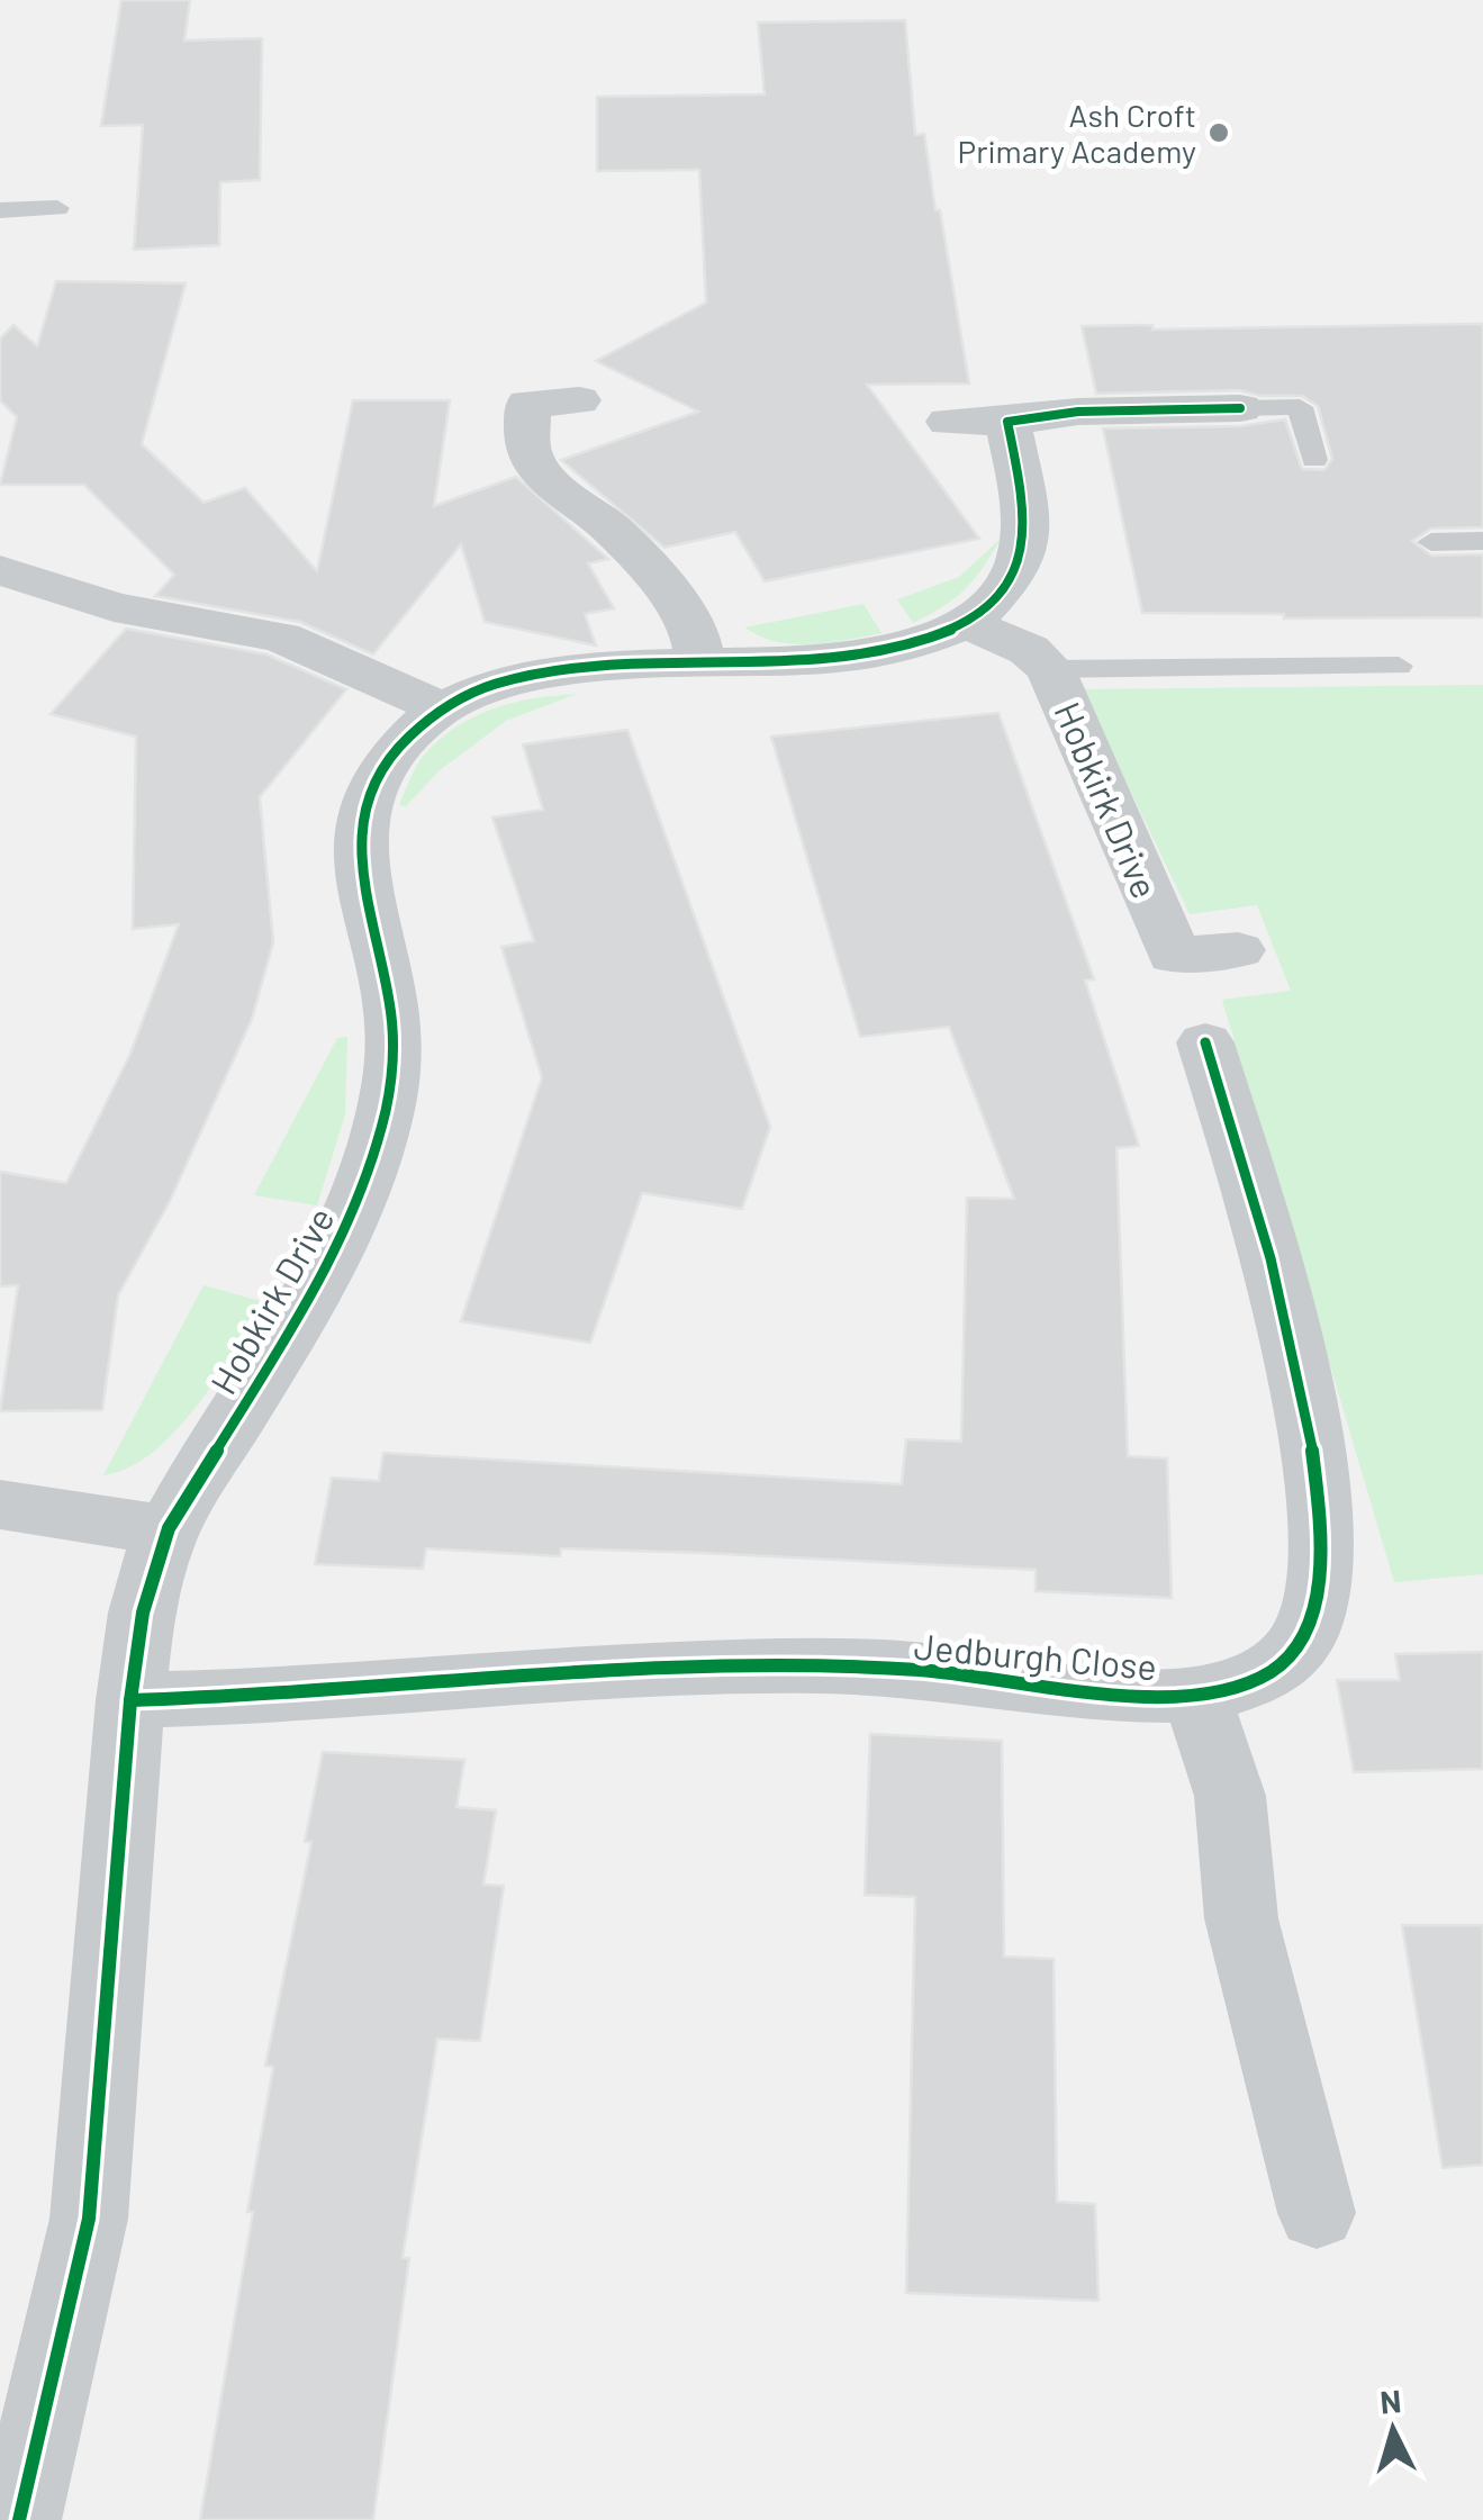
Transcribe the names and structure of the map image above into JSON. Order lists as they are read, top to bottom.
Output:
{
  "streets": {
    "street": ["Hobkirk Drive", "Jedburgh Close"]
  },
  "crossings": [
    ["Hobkirk Drive", "Jedburgh Close"]
  ],
  "places": ["Ash Croft Primary Academy"],
  "north": "top"
}
